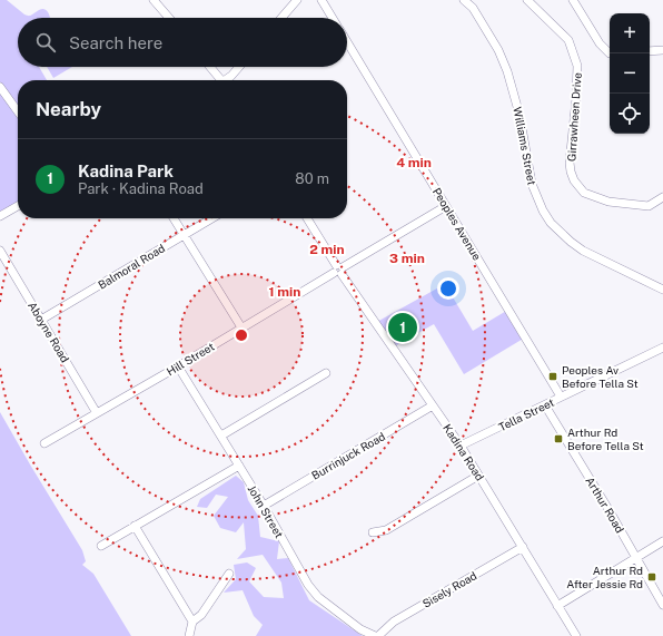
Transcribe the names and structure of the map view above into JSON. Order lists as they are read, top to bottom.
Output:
{
  "streets": {
    "street": [
      "Girrawheen Drive",
      "Williams Street",
      "Peoples Avenue",
      "Balmoral Road",
      "Aboyne Road",
      "Hill Street",
      "Tella Street",
      "Kadina Road",
      "Burrinjuck Road",
      "Arthur Road",
      "John Street",
      "Sisely Road"
    ]
  },
  "crossings": [
    ["Peoples Avenue", "Hill Street"],
    ["Peoples Avenue", "Tella Street"],
    ["Balmoral Road", "Aboyne Road"],
    ["Aboyne Road", "Hill Street"],
    ["Hill Street", "Kadina Road"],
    ["Hill Street", "John Street"],
    ["Tella Street", "Kadina Road"],
    ["Tella Street", "Arthur Road"],
    ["Kadina Road", "Burrinjuck Road"],
    ["Kadina Road", "Sisely Road"],
    ["Burrinjuck Road", "John Street"]
  ],
  "places": {
    "transit": ["Peoples Av Before Tella St", "Arthur Rd Before Tella St", "Arthur Rd After Jessie Rd"]
  },
  "page": {
    "map_buttons": ["+", "−"],
    "search": "Search here",
    "heading": "Nearby",
    "list": [
      {
        "mark": "1",
        "name": "Kadina Park",
        "note": "Park · Kadina Road",
        "value": "80 m"
      }
    ],
    "pins": "1"
  },
  "rings": [
    "4 min",
    "2 min",
    "3 min",
    "1 min"
  ]
}
